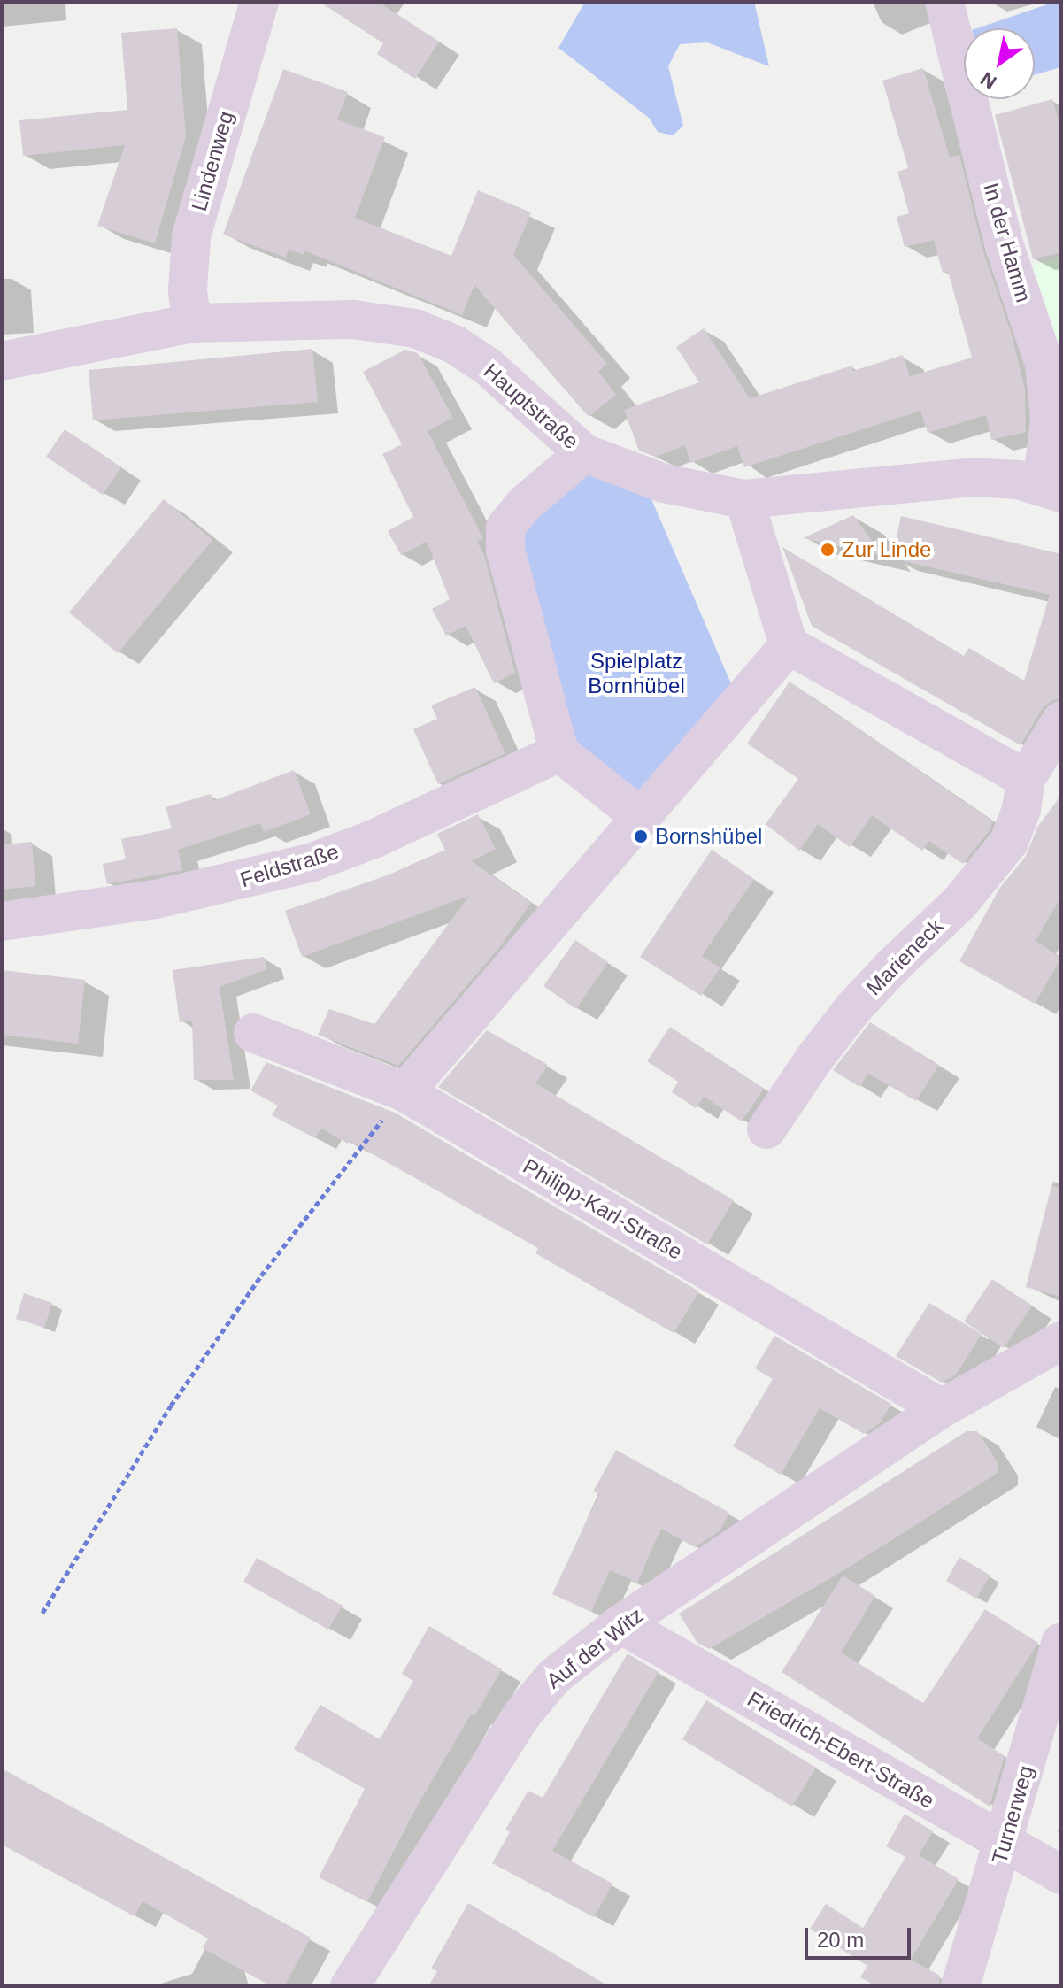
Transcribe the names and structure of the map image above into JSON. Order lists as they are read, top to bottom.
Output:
{
  "streets": {
    "street": [
      "Lindenweg",
      "In der Hamm",
      "Hauptstraße",
      "Feldstraße",
      "Marieneck",
      "Philipp-Karl-Straße",
      "Auf der Witz",
      "Friedrich-Ebert-Straße",
      "Turnerweg"
    ]
  },
  "crossings": [
    ["Lindenweg", "Hauptstraße"],
    ["In der Hamm", "Hauptstraße"],
    ["Philipp-Karl-Straße", "Auf der Witz"],
    ["Auf der Witz", "Friedrich-Ebert-Straße"],
    ["Friedrich-Ebert-Straße", "Turnerweg"]
  ],
  "parks": ["Spielplatz Bornhübel"],
  "places": ["Zur Linde", "Bornshübel"],
  "scale_bar": "20 m",
  "north": "bottom left"
}
